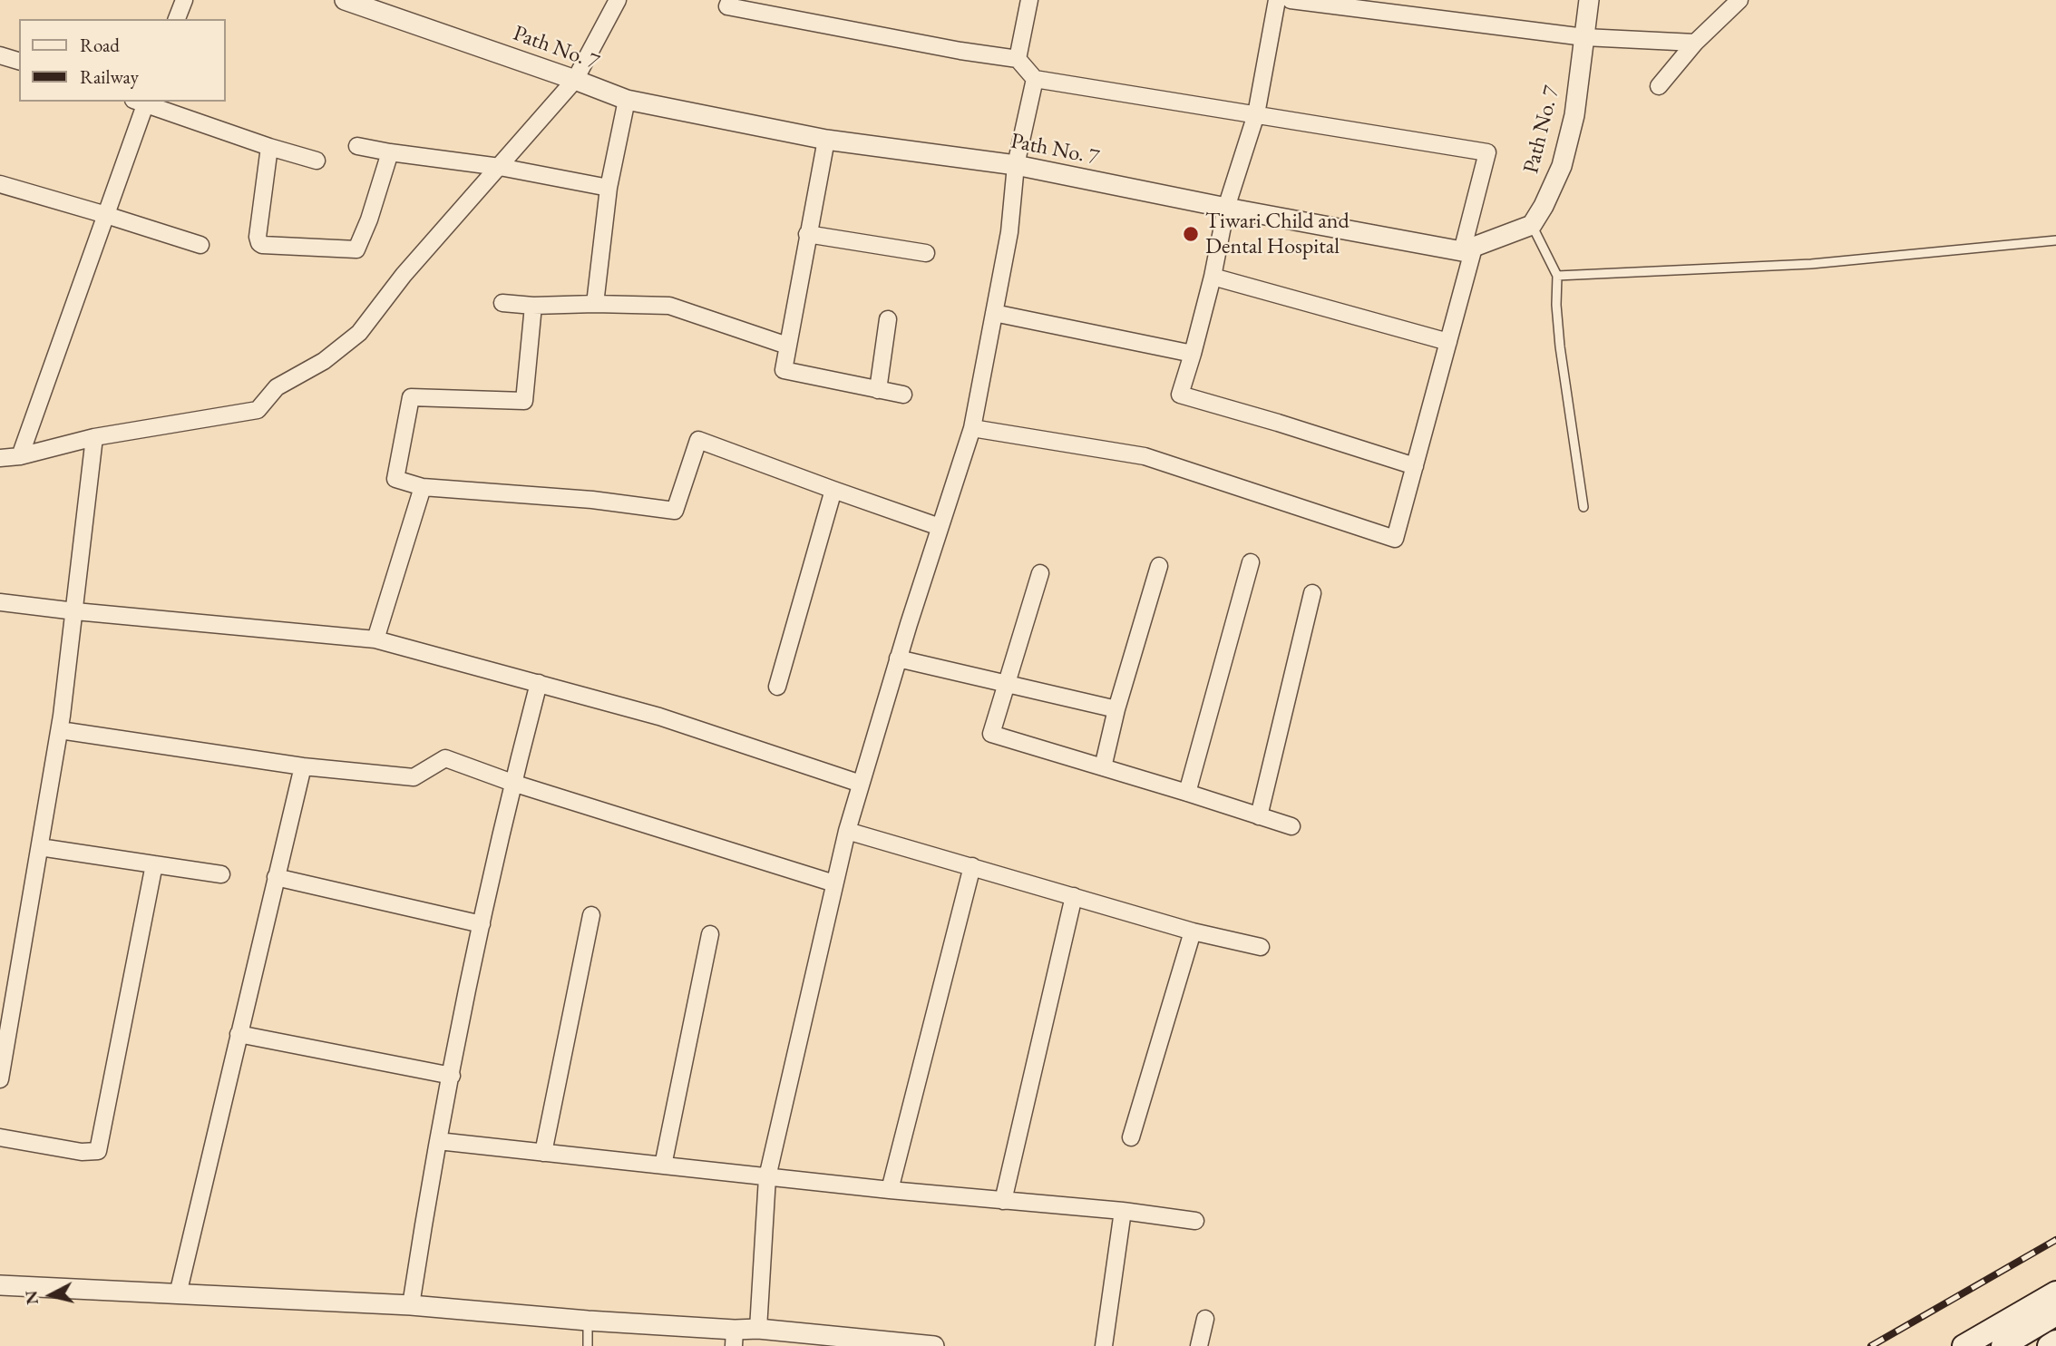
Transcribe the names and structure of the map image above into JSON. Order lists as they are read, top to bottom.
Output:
{
  "streets": {
    "street": ["Path No. 7"]
  },
  "places": ["Tiwari Child and Dental Hospital"],
  "legend": ["Road", "Railway"],
  "north": "left"
}
